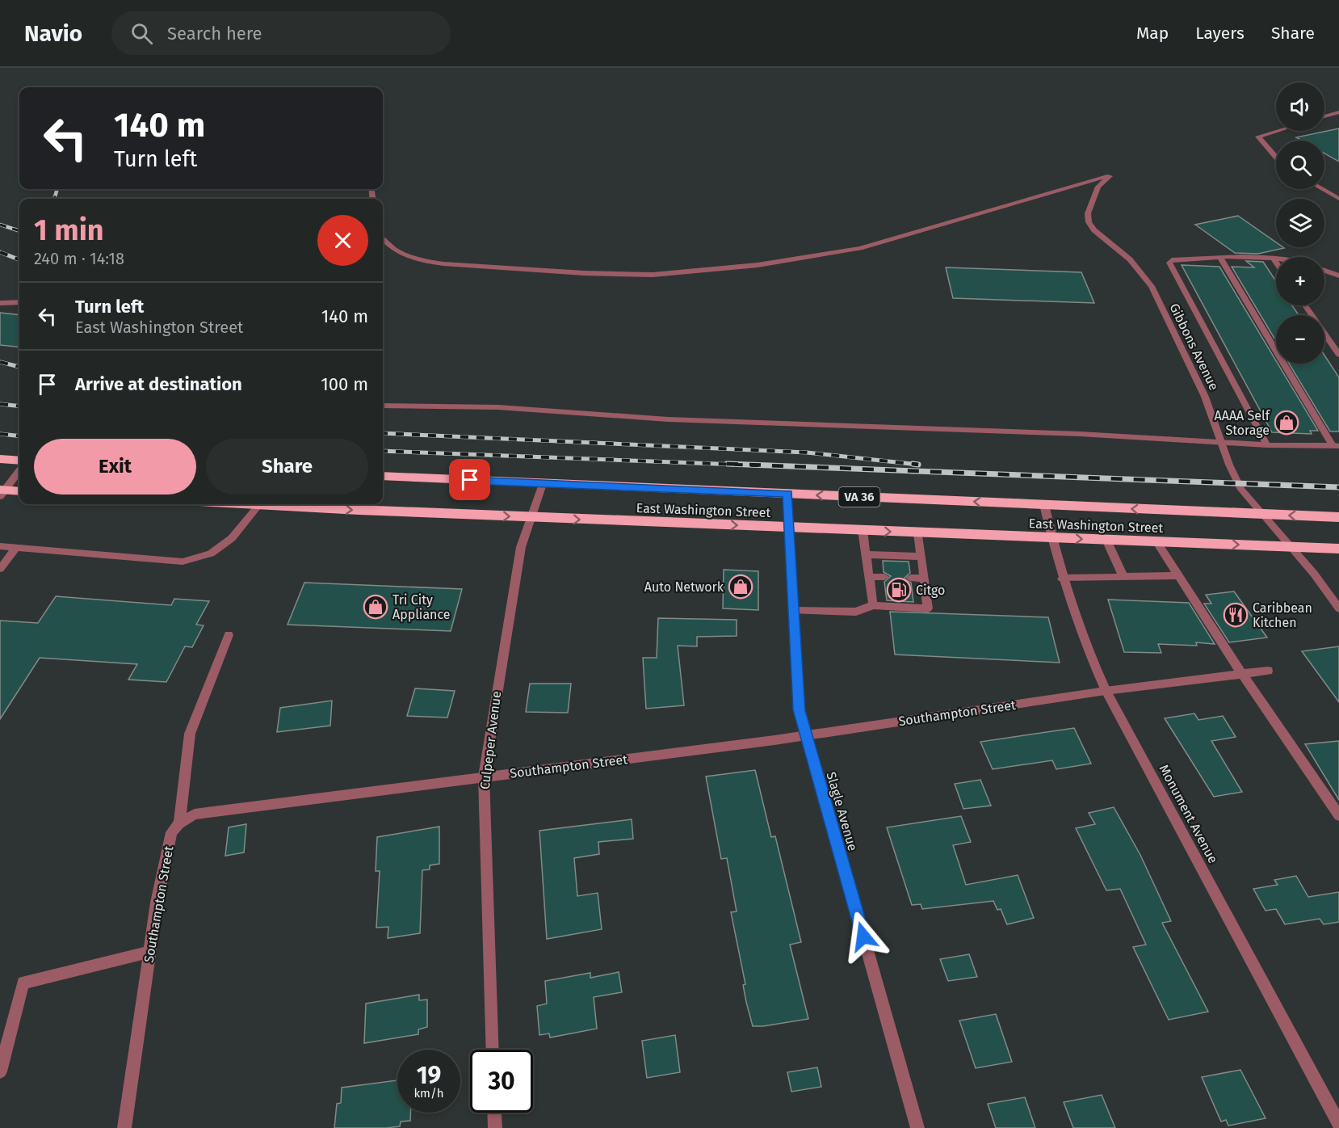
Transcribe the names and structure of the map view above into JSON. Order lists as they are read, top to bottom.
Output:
{
  "streets": {
    "highway": ["VA 36", "East Washington Street"],
    "street": [
      "Gibbons Avenue",
      "Southampton Street",
      "Culpeper Avenue",
      "Slagle Avenue",
      "Monument Avenue"
    ]
  },
  "crossings": [
    ["Gibbons Avenue", "East Washington Street"],
    ["East Washington Street", "Culpeper Avenue"],
    ["East Washington Street", "Slagle Avenue"],
    ["East Washington Street", "Monument Avenue"],
    ["Southampton Street", "Culpeper Avenue"],
    ["Southampton Street", "Slagle Avenue"],
    ["Southampton Street", "Monument Avenue"]
  ],
  "places": {
    "shop": ["AAAA Self Storage", "Auto Network", "Tri City Appliance"],
    "fuel station": ["Citgo"],
    "restaurant": ["Caribbean Kitchen"]
  },
  "page": {
    "header": "Navio",
    "search": "Search here",
    "nav": ["Map", "Layers", "Share"],
    "map_buttons": ["+", "−"],
    "turn": ["140 m", "Turn left"],
    "heading": ["1 min", "240 m · 14:18"],
    "list": [
      {
        "name": "Turn left",
        "note": "East Washington Street",
        "value": "140 m"
      },
      {
        "name": "Arrive at destination",
        "value": "100 m"
      }
    ],
    "buttons": ["Exit", "Share"],
    "speed": "19 km/h",
    "limit": "30"
  }
}
